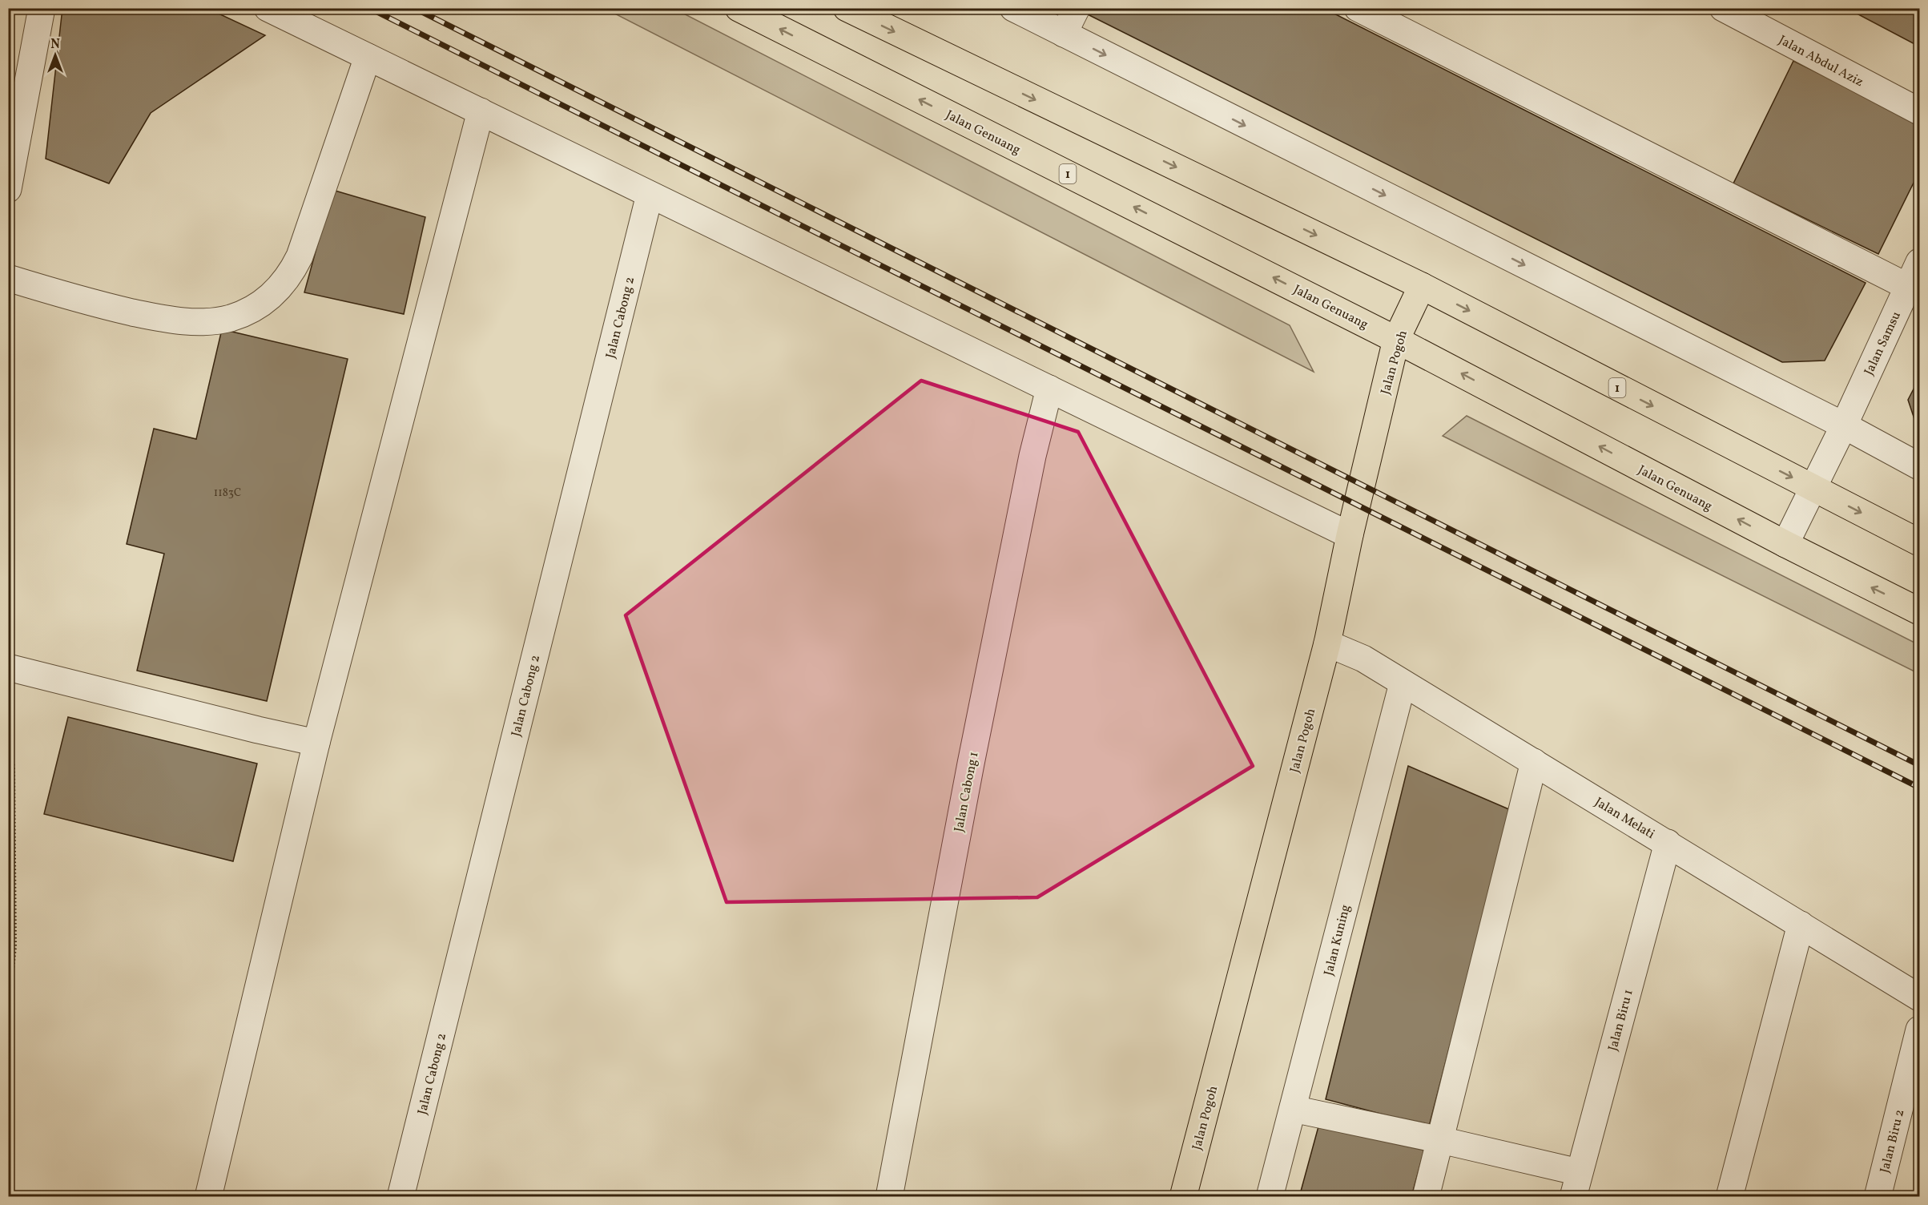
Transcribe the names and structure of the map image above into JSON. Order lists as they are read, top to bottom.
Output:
{
  "streets": {
    "main road": ["Jalan Genuang", "1", "Jalan Pogoh"],
    "street": [
      "Jalan Abdul Aziz",
      "Jalan Cabong 2",
      "Jalan Samsu",
      "Jalan Cabong 1",
      "Jalan Melati",
      "Jalan Kuning",
      "Jalan Biru 1",
      "Jalan Biru 2"
    ]
  },
  "crossings": [
    ["Jalan Genuang", "Jalan Samsu"],
    ["Jalan Genuang", "Jalan Pogoh"],
    ["1", "Jalan Samsu"],
    ["1", "Jalan Pogoh"],
    ["Jalan Pogoh", "Jalan Melati"],
    ["Jalan Melati", "Jalan Kuning"],
    ["Jalan Melati", "Jalan Biru 1"]
  ],
  "house_numbers": ["1183C"],
  "north": "top"
}
